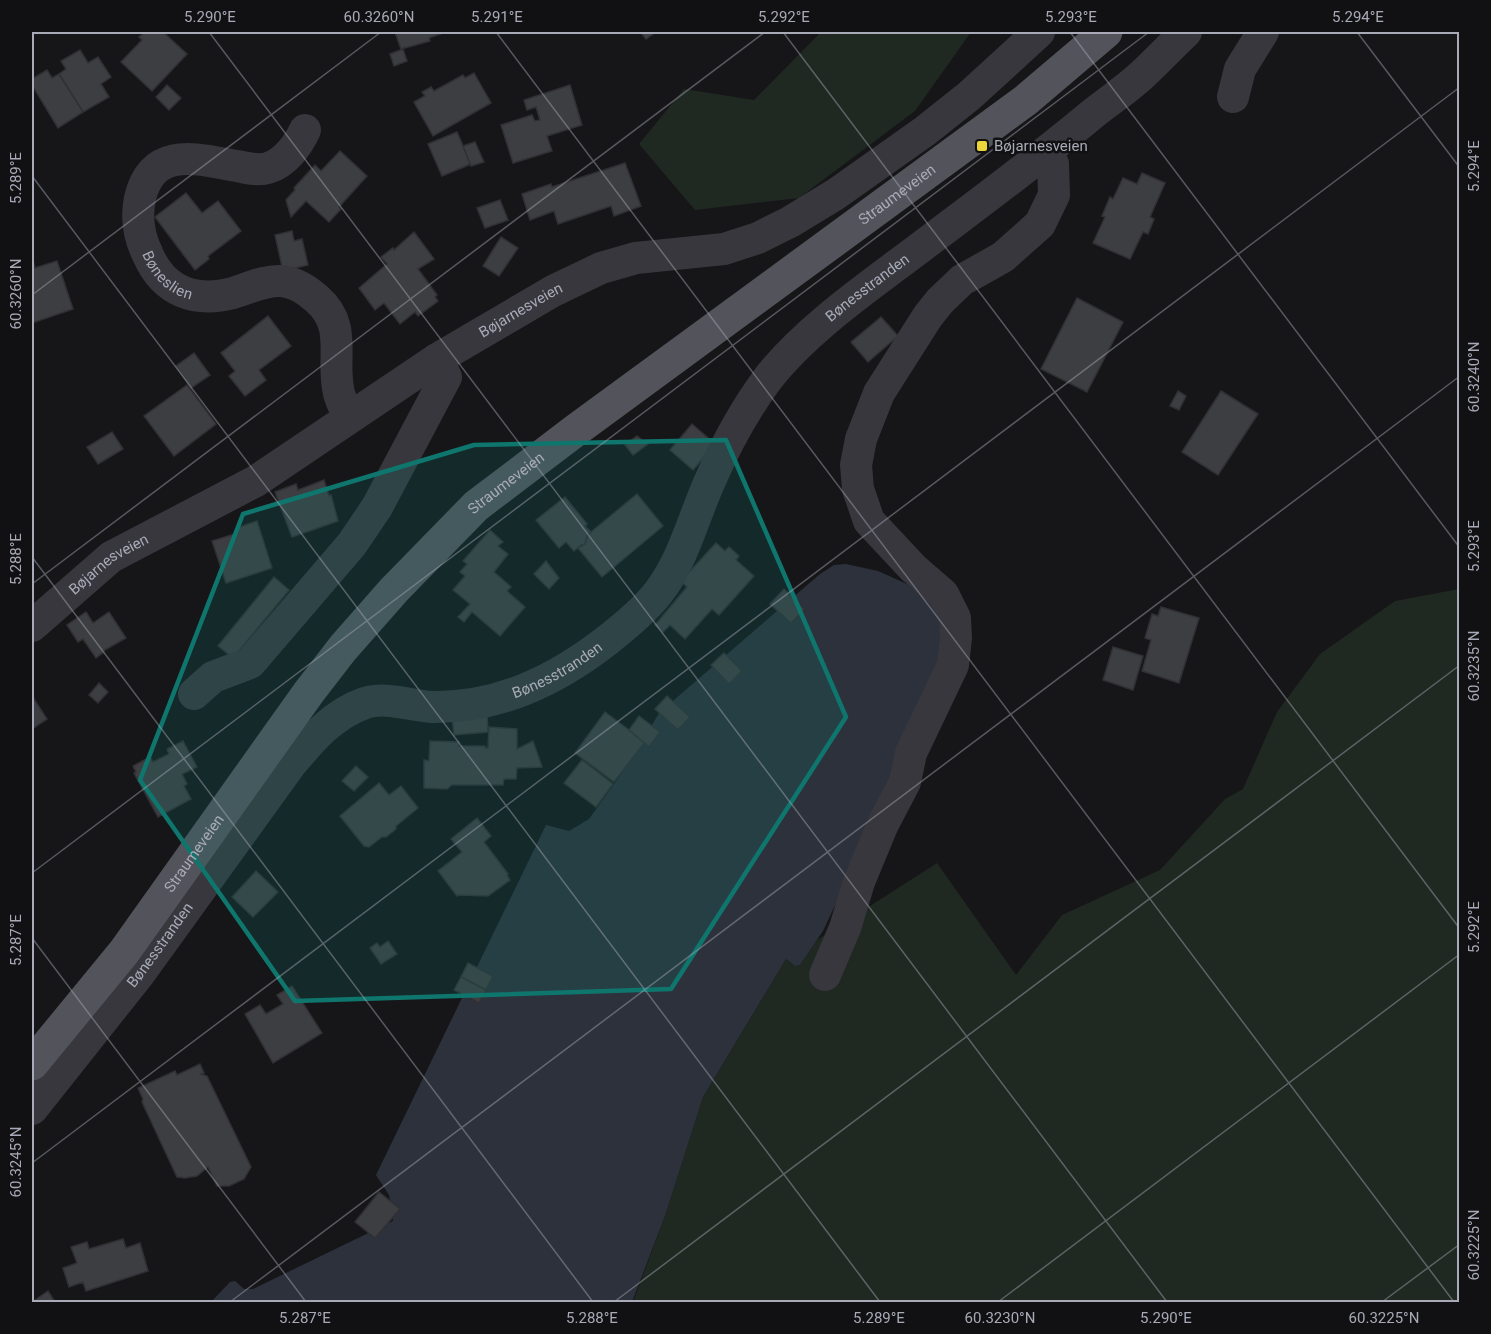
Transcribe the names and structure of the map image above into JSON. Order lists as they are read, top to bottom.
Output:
{
  "streets": {
    "main road": ["Straumeveien"],
    "street": ["Bøneslien", "Bønesstranden", "Bøjarnesveien"]
  },
  "crossings": [
    ["Bøneslien", "Bøjarnesveien"]
  ],
  "places": {
    "transit": ["Bøjarnesveien"]
  },
  "coordinates": [
    "5.290°E",
    "60.3260°N",
    "5.291°E",
    "5.292°E",
    "5.293°E",
    "5.294°E",
    "5.289°E",
    "60.3240°N",
    "5.288°E",
    "60.3235°N",
    "5.287°E",
    "60.3245°N",
    "60.3225°N",
    "60.3230°N"
  ]
}
